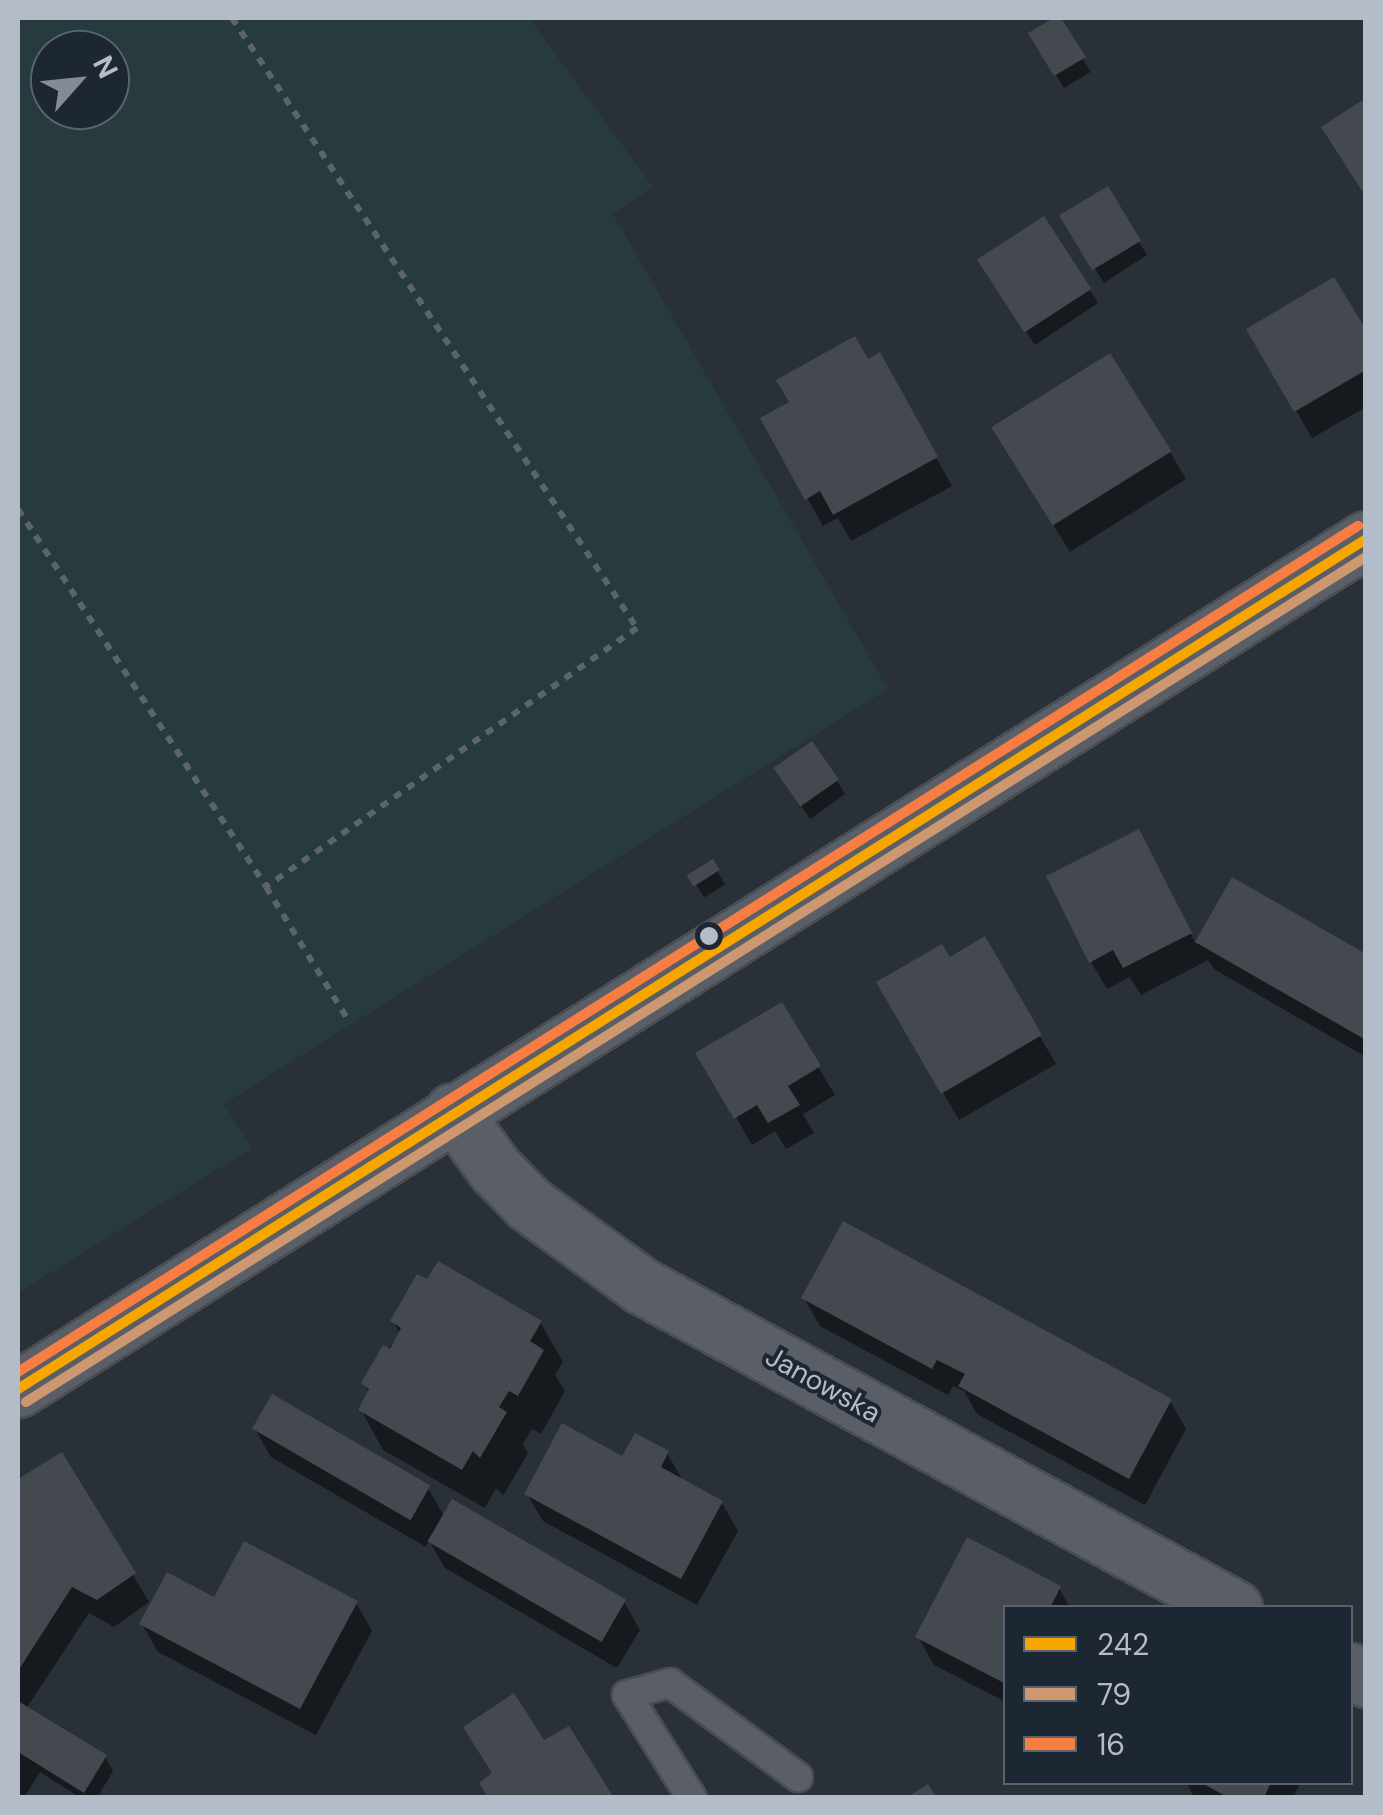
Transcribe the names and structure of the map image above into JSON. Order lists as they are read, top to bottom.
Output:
{
  "streets": {
    "street": ["Janowska"]
  },
  "lines": ["transit line 16", "transit line 242", "transit line 79"],
  "legend": ["242", "79", "16"],
  "north": "top right"
}
